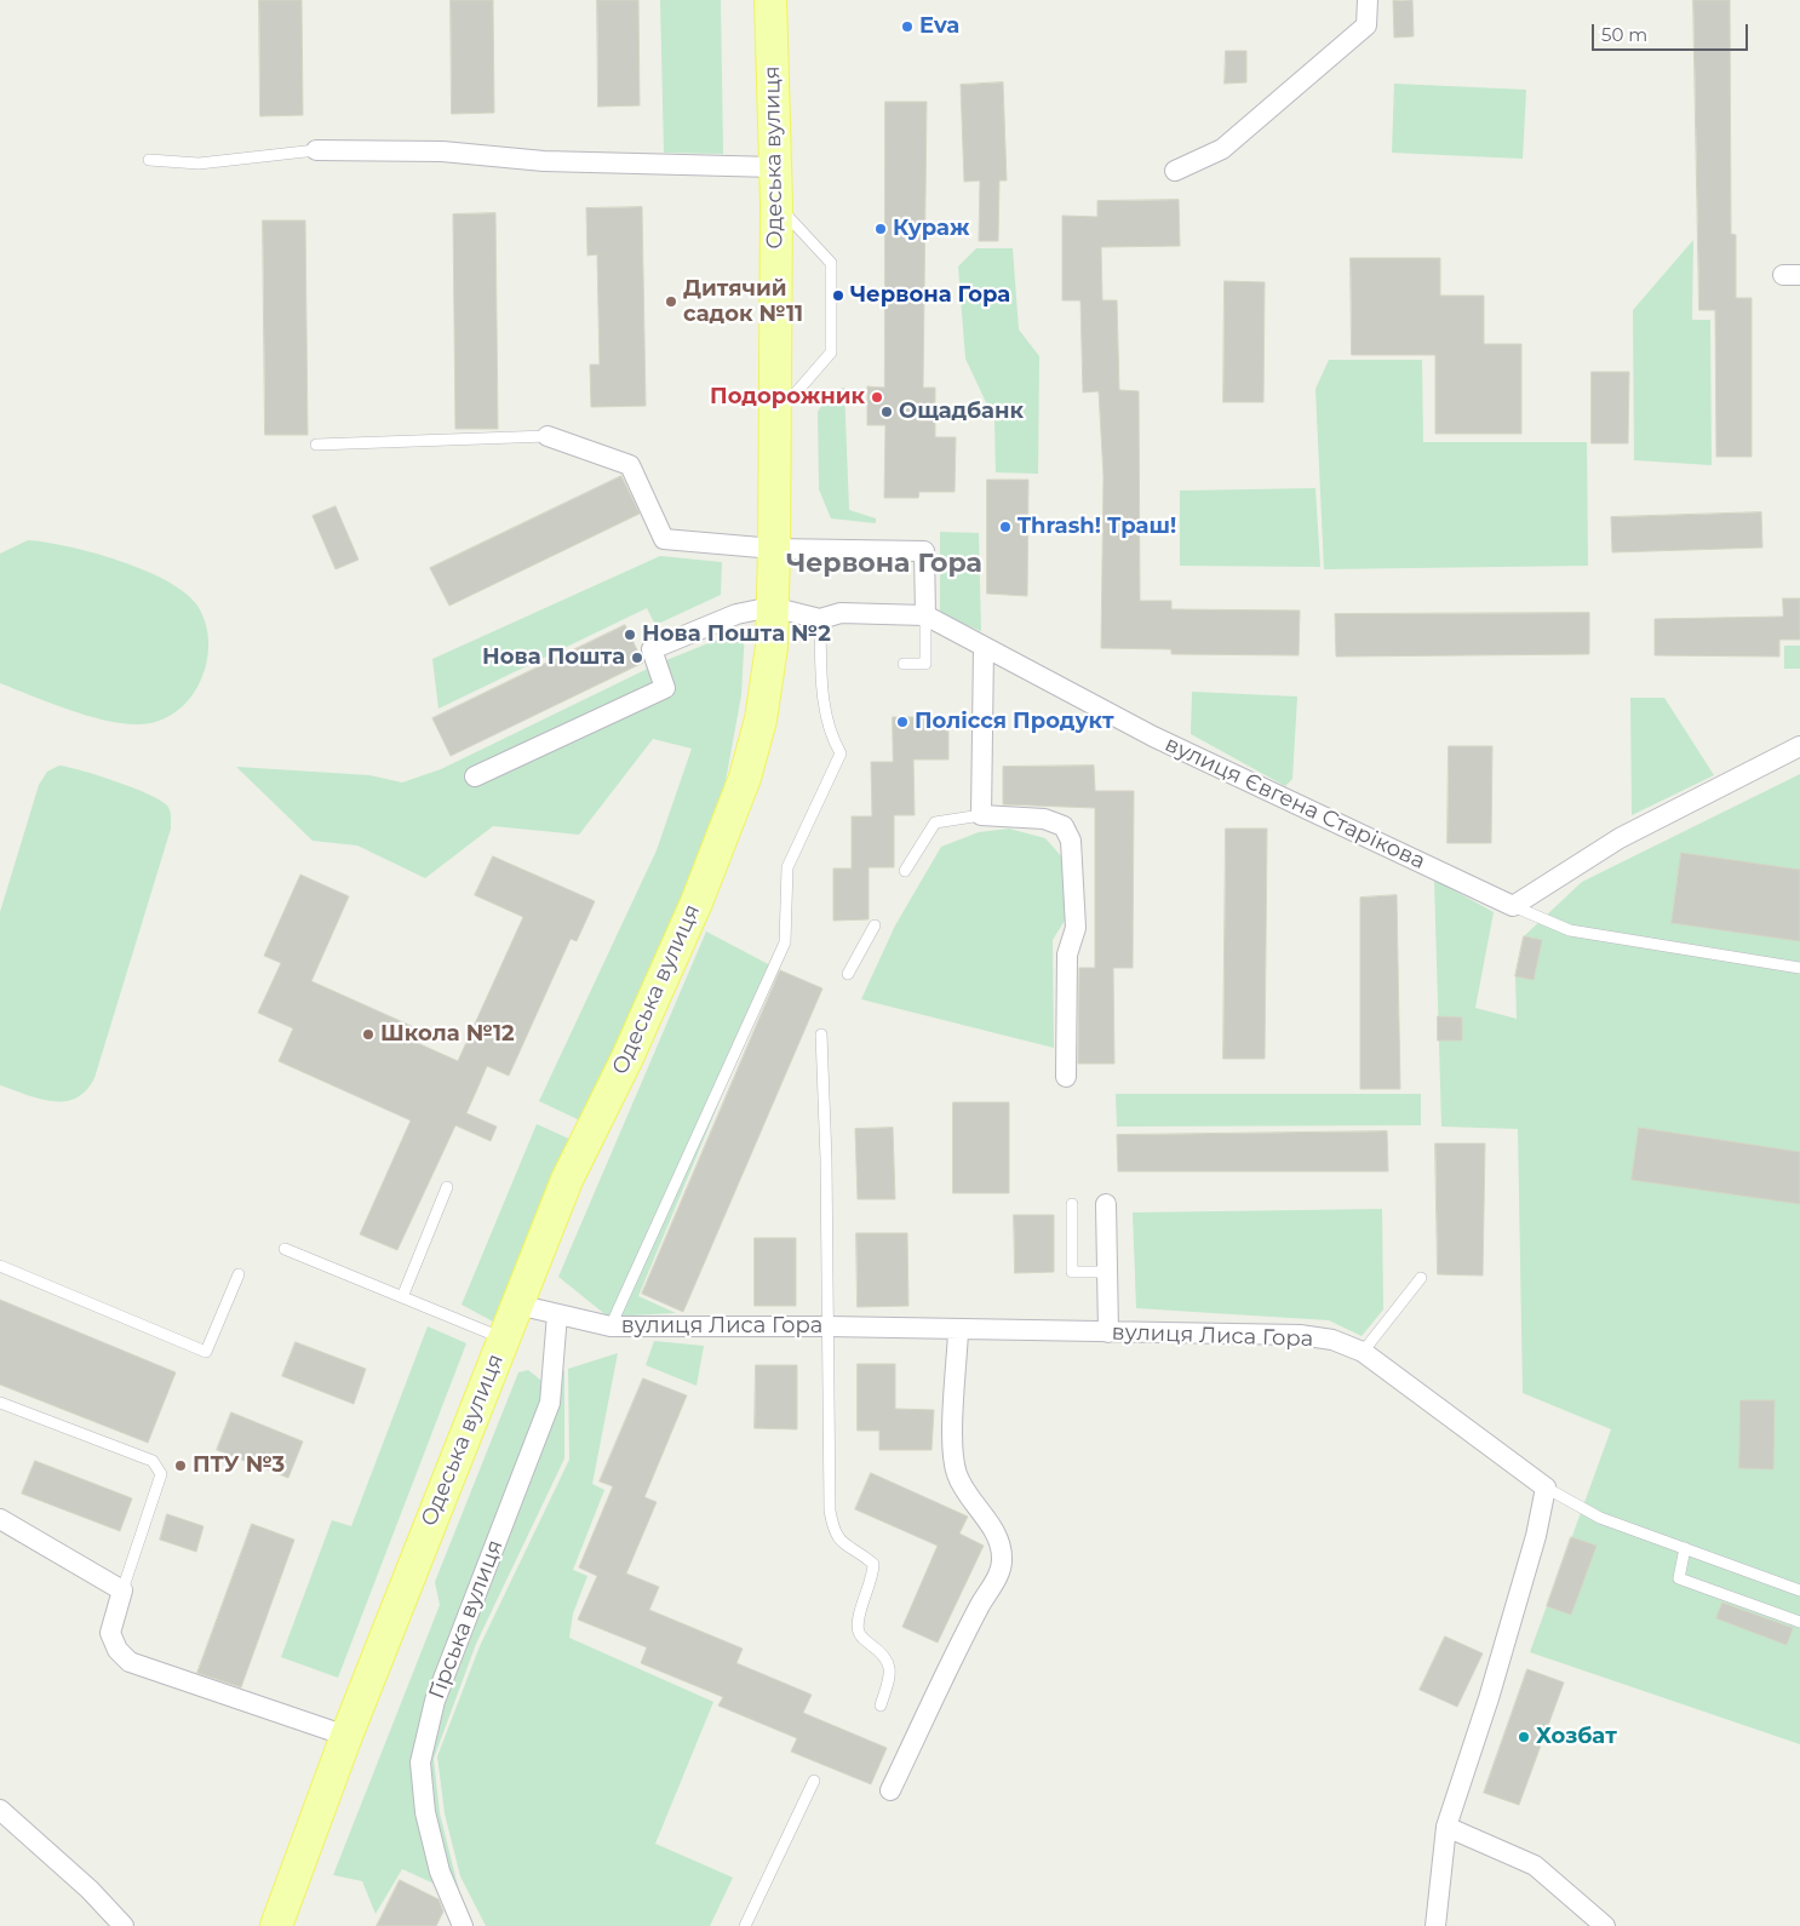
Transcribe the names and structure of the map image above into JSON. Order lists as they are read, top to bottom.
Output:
{
  "streets": {
    "main road": ["Одеська вулиця"],
    "street": ["вулиця Євгена Старікова", "вулиця Лиса Гора", "Гірська вулиця"]
  },
  "crossings": [
    ["Одеська вулиця", "вулиця Євгена Старікова"],
    ["Одеська вулиця", "вулиця Лиса Гора"],
    ["вулиця Лиса Гора", "Гірська вулиця"]
  ],
  "districts": ["Червона Гора"],
  "places": [
    "Eva",
    "Кураж",
    "Червона Гора",
    "Дитячий садок №11",
    "Подорожник",
    "Ощадбанк",
    "Thrash! Траш!",
    "Нова Пошта №2",
    "Нова Пошта",
    "Полісся Продукт",
    "Школа №12",
    "ПТУ №3",
    "Хозбат"
  ],
  "scale_bar": "50 m"
}
